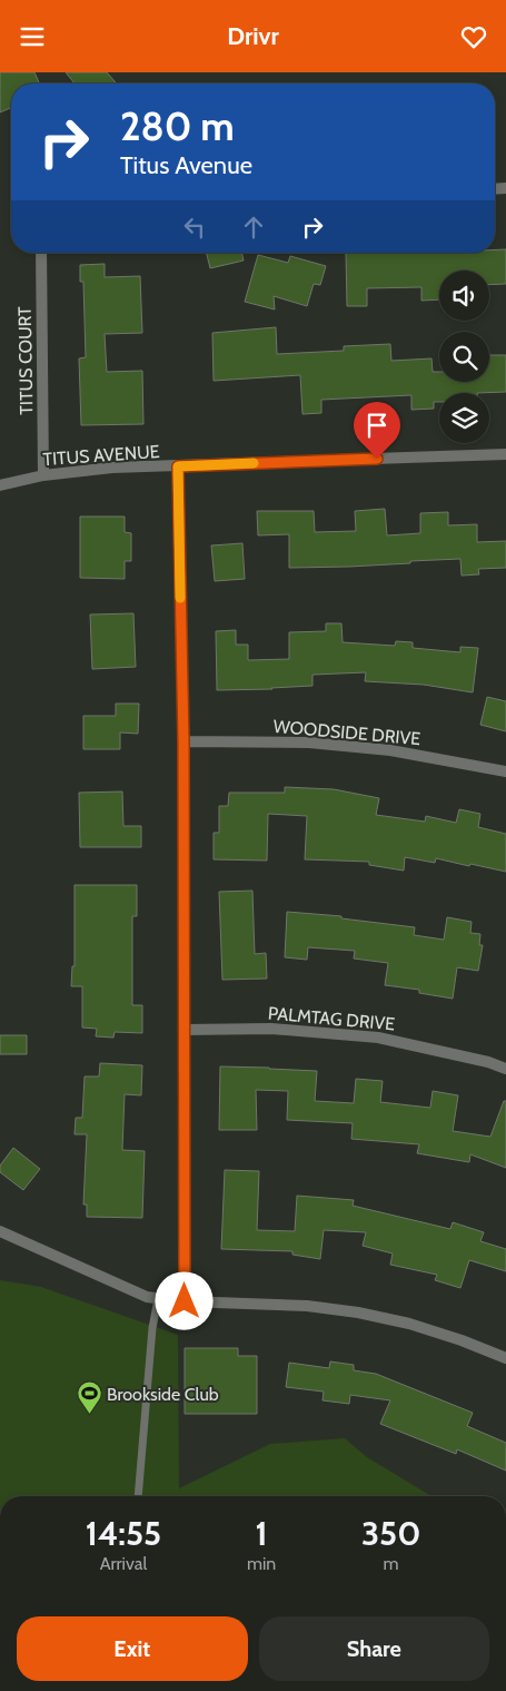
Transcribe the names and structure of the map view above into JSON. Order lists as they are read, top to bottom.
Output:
{
  "streets": {
    "street": [
      "TITUS COURT",
      "TITUS AVENUE",
      "WOODSIDE DRIVE",
      "PALMTAG DRIVE"
    ]
  },
  "crossings": [
    ["TITUS COURT", "TITUS AVENUE"]
  ],
  "places": {
    "sports": ["Brookside Club"]
  },
  "page": {
    "header": "Drivr",
    "turn": ["280 m", "Titus Avenue"],
    "eta": [
      "14:55",
      "Arrival",
      "1",
      "min",
      "350",
      "m"
    ],
    "buttons": ["Exit", "Share"]
  }
}
